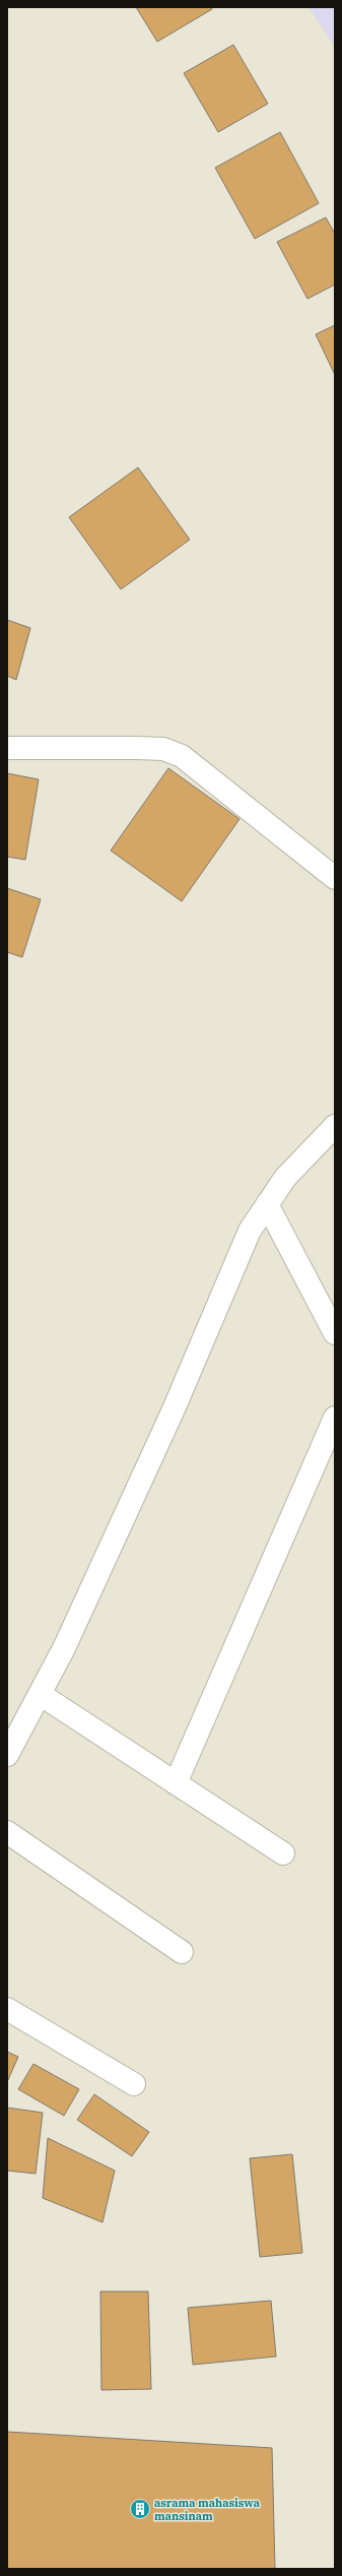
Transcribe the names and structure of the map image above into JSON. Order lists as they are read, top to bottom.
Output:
{
  "places": {
    "building": ["asrama mahasiswa mansinam"]
  }
}
